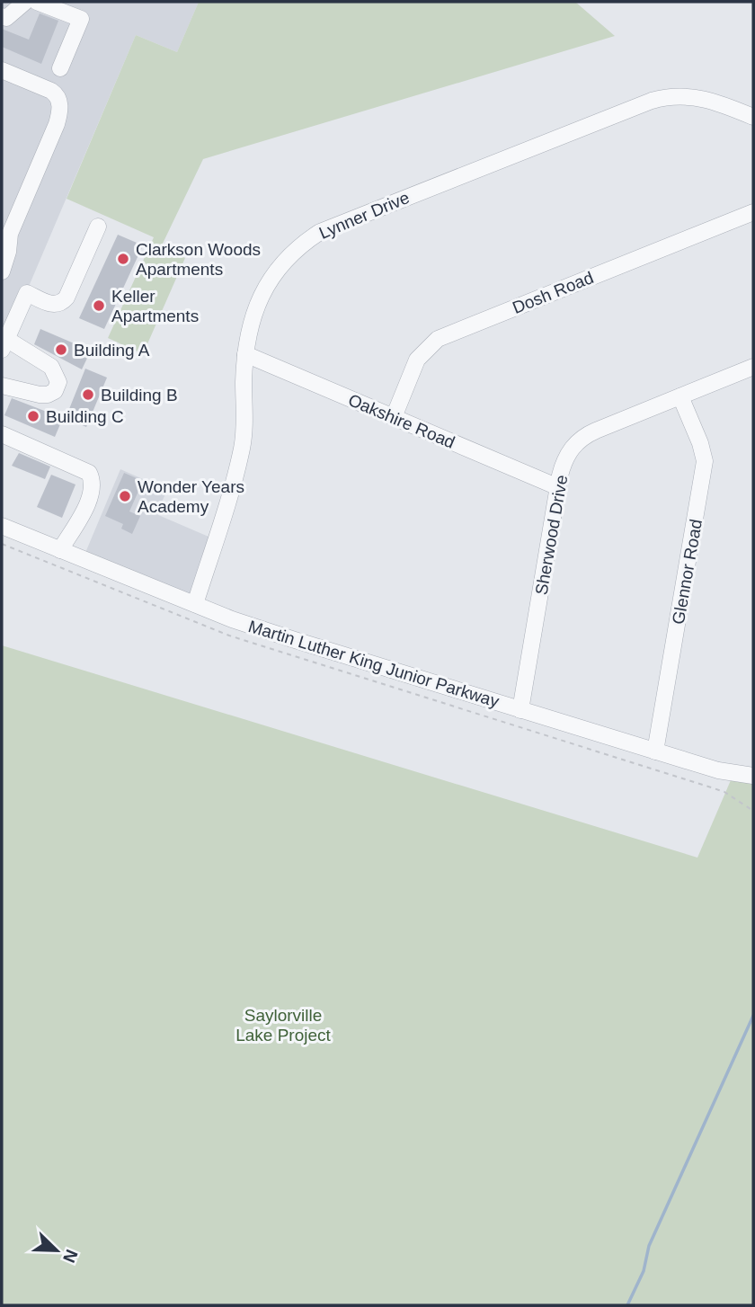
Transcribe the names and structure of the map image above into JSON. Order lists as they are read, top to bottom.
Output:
{
  "streets": {
    "street": [
      "Lynner Drive",
      "Dosh Road",
      "Oakshire Road",
      "Sherwood Drive",
      "Glennor Road",
      "Martin Luther King Junior Parkway"
    ]
  },
  "crossings": [
    ["Lynner Drive", "Oakshire Road"],
    ["Lynner Drive", "Martin Luther King Junior Parkway"],
    ["Dosh Road", "Oakshire Road"],
    ["Oakshire Road", "Sherwood Drive"],
    ["Sherwood Drive", "Glennor Road"],
    ["Sherwood Drive", "Martin Luther King Junior Parkway"],
    ["Glennor Road", "Martin Luther King Junior Parkway"]
  ],
  "parks": ["Saylorville Lake Project"],
  "places": [
    "Clarkson Woods Apartments",
    "Keller Apartments",
    "Building A",
    "Building B",
    "Building C",
    "Wonder Years Academy"
  ],
  "north": "bottom right"
}
